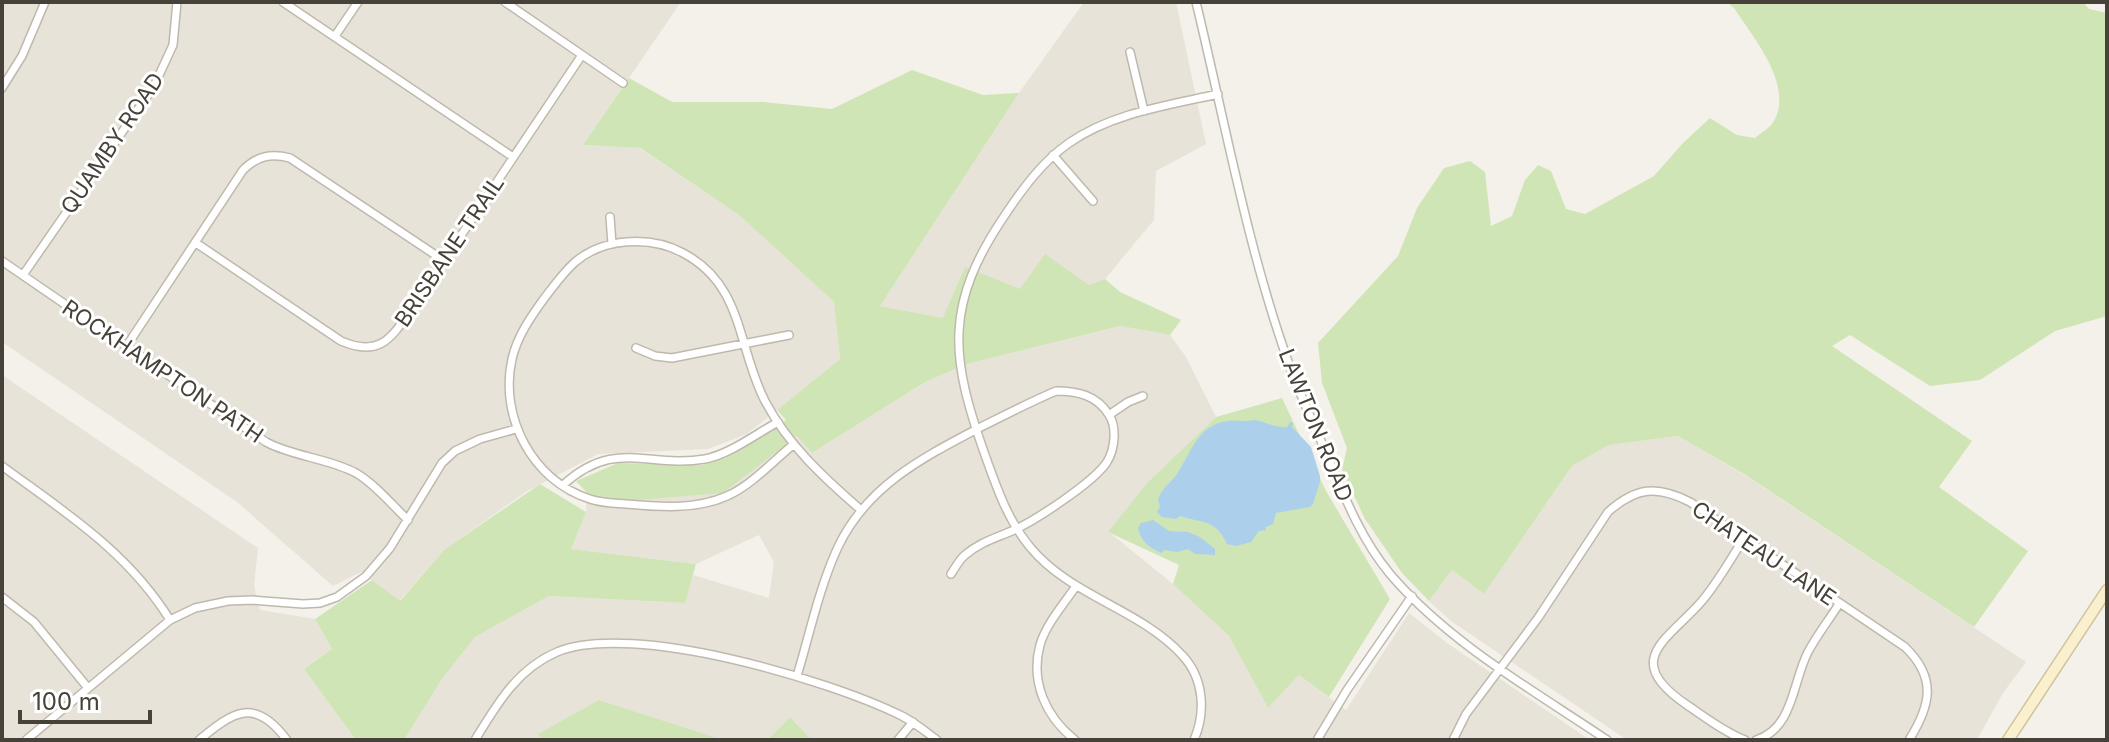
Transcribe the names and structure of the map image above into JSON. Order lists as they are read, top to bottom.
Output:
{
  "streets": {
    "street": [
      "QUAMBY ROAD",
      "BRISBANE TRAIL",
      "ROCKHAMPTON PATH",
      "LAWTON ROAD",
      "CHATEAU LANE"
    ]
  },
  "crossings": [
    ["QUAMBY ROAD", "ROCKHAMPTON PATH"],
    ["LAWTON ROAD", "CHATEAU LANE"]
  ],
  "scale_bar": "100 m"
}
